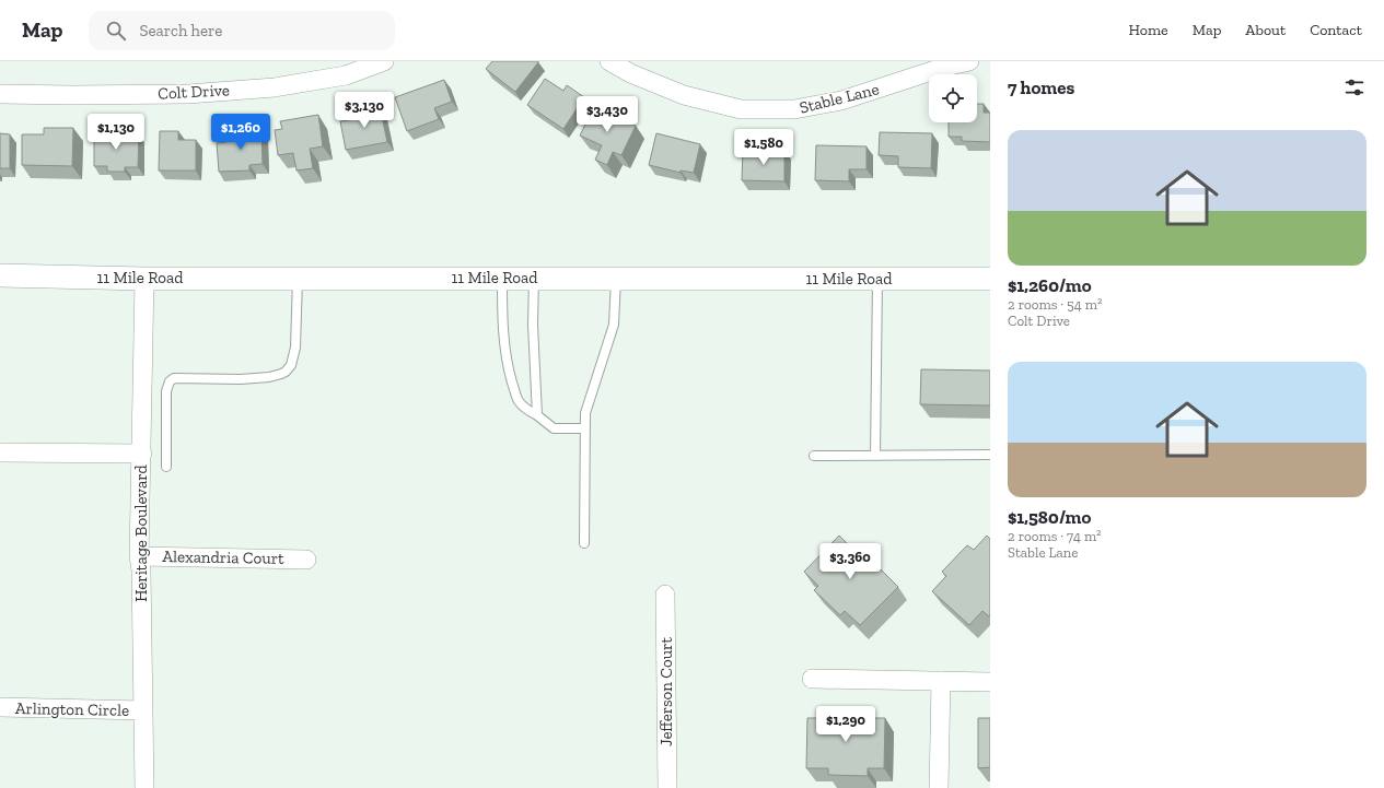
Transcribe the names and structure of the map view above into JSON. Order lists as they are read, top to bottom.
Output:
{
  "streets": {
    "street": [
      "Colt Drive",
      "Stable Lane",
      "11 Mile Road",
      "Heritage Boulevard",
      "Alexandria Court",
      "Jefferson Court",
      "Arlington Circle"
    ]
  },
  "crossings": [
    ["11 Mile Road", "Heritage Boulevard"],
    ["Heritage Boulevard", "Alexandria Court"],
    ["Heritage Boulevard", "Arlington Circle"]
  ],
  "page": {
    "header": "Map",
    "search": "Search here",
    "nav": [
      "Home",
      "Map",
      "About",
      "Contact"
    ],
    "heading": "7 homes",
    "price": [
      "$3,130",
      "$3,430",
      "$1,130",
      "$1,260",
      "$1,580",
      "$3,360",
      "$1,290"
    ],
    "list": [
      {
        "name": "$1,260/mo",
        "note": "2 rooms · 54 m² · Colt Drive"
      },
      {
        "name": "$1,580/mo",
        "note": "2 rooms · 74 m² · Stable Lane"
      }
    ]
  }
}
